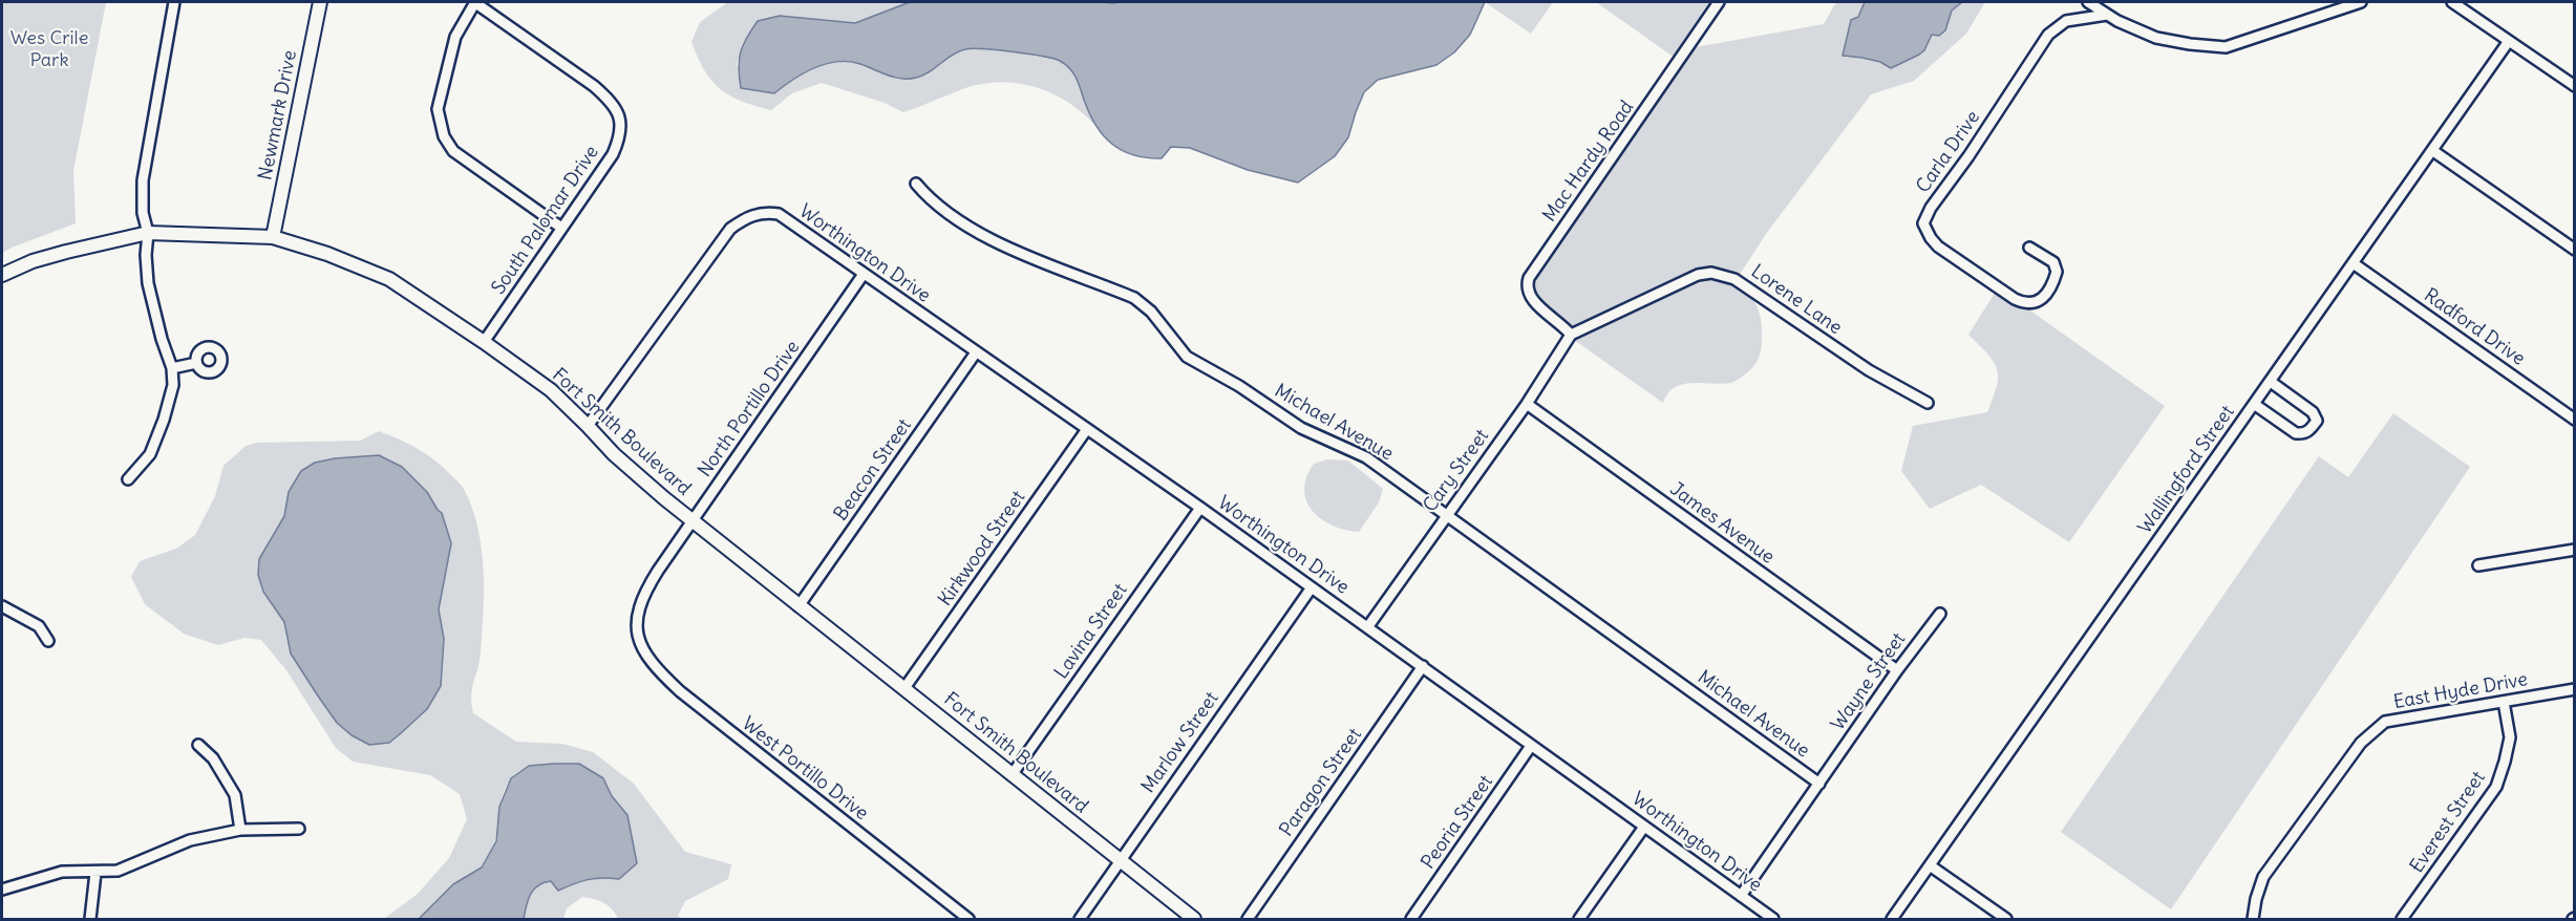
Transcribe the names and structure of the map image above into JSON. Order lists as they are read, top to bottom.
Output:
{
  "streets": {
    "street": [
      "Newmark Drive",
      "Carla Drive",
      "Mac Hardy Road",
      "South Palomar Drive",
      "Worthington Drive",
      "Lorene Lane",
      "Radford Drive",
      "North Portillo Drive",
      "Michael Avenue",
      "Fort Smith Boulevard",
      "Beacon Street",
      "Wallingford Street",
      "Cary Street",
      "James Avenue",
      "Kirkwood Street",
      "Lavina Street",
      "Wayne Street",
      "East Hyde Drive",
      "Marlow Street",
      "West Portillo Drive",
      "Paragon Street",
      "Peoria Street",
      "Everest Street"
    ]
  },
  "crossings": [
    ["Newmark Drive", "Fort Smith Boulevard"],
    ["Mac Hardy Road", "Lorene Lane"],
    ["Mac Hardy Road", "Cary Street"],
    ["South Palomar Drive", "Fort Smith Boulevard"],
    ["Worthington Drive", "North Portillo Drive"],
    ["Worthington Drive", "Fort Smith Boulevard"],
    ["Worthington Drive", "Beacon Street"],
    ["Worthington Drive", "Cary Street"],
    ["Worthington Drive", "Kirkwood Street"],
    ["Worthington Drive", "Lavina Street"],
    ["Worthington Drive", "Wayne Street"],
    ["Worthington Drive", "Marlow Street"],
    ["Worthington Drive", "Paragon Street"],
    ["Worthington Drive", "Peoria Street"],
    ["Lorene Lane", "Cary Street"],
    ["Radford Drive", "Wallingford Street"],
    ["North Portillo Drive", "Fort Smith Boulevard"],
    ["North Portillo Drive", "West Portillo Drive"],
    ["Michael Avenue", "Cary Street"],
    ["Michael Avenue", "Wayne Street"],
    ["Fort Smith Boulevard", "Beacon Street"],
    ["Fort Smith Boulevard", "Kirkwood Street"],
    ["Fort Smith Boulevard", "Lavina Street"],
    ["Fort Smith Boulevard", "Marlow Street"],
    ["Cary Street", "James Avenue"],
    ["James Avenue", "Wayne Street"],
    ["East Hyde Drive", "Everest Street"]
  ],
  "parks": ["Wes Crile Park"]
}
